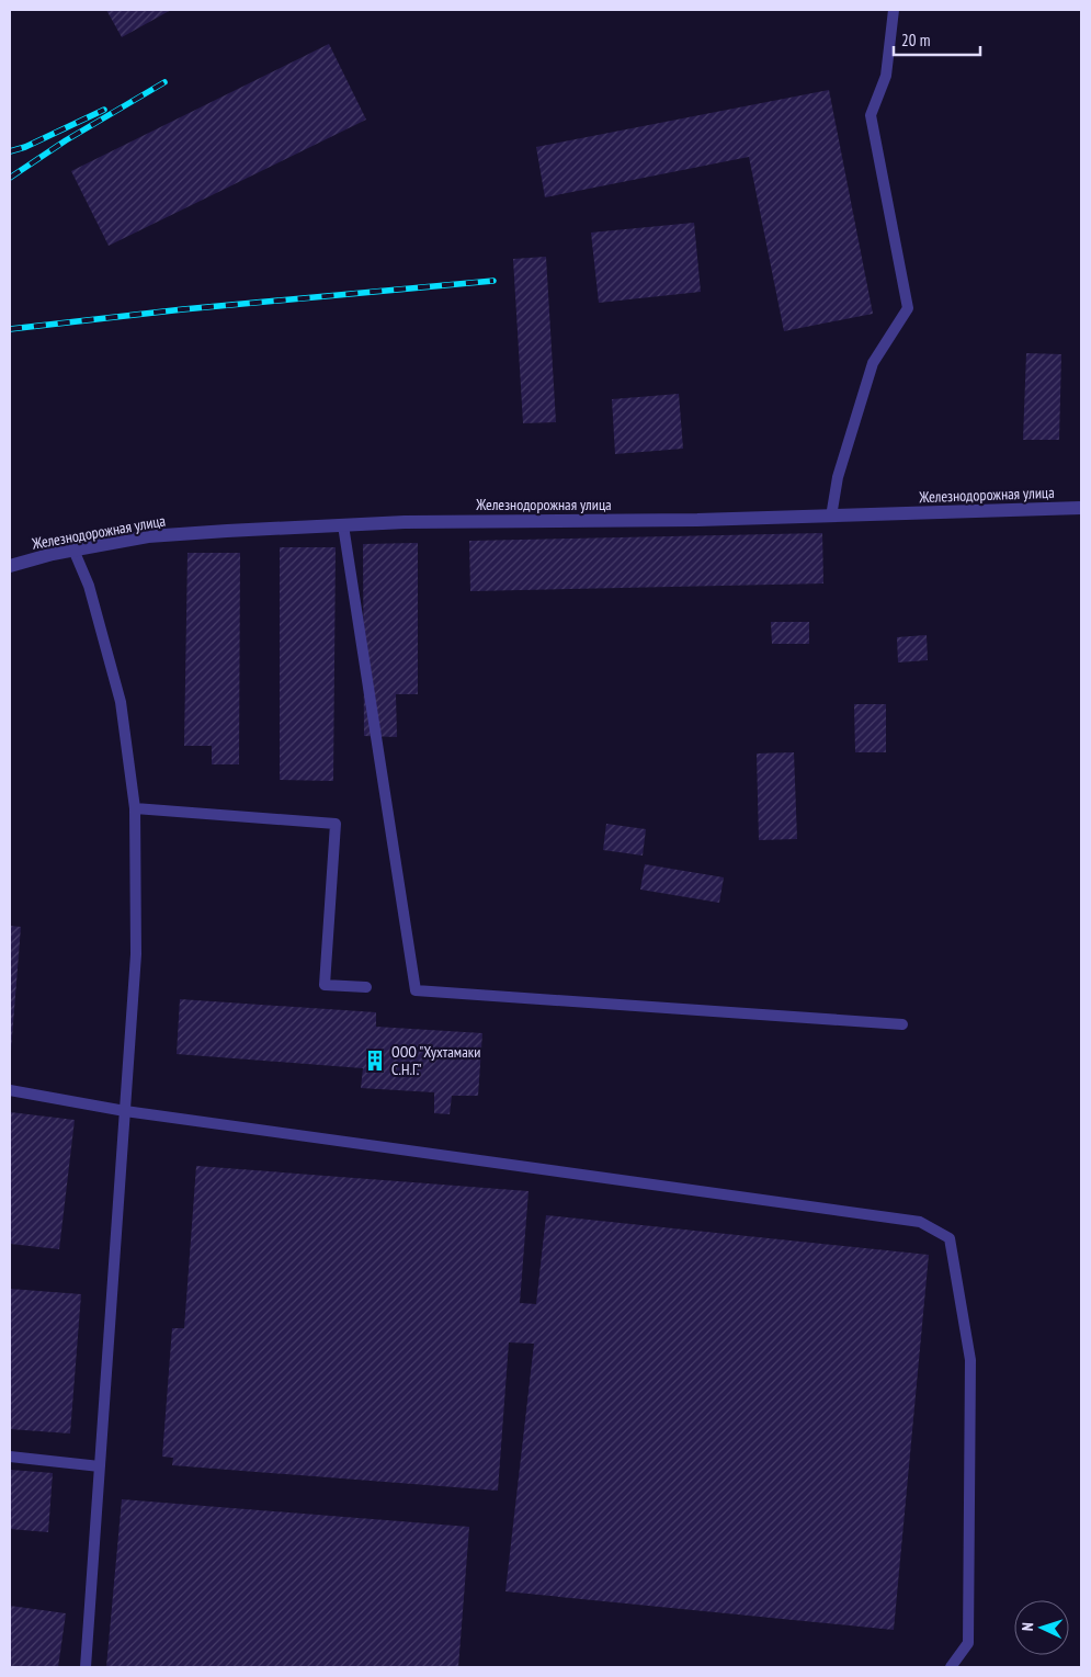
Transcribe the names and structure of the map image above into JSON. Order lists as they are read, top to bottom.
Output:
{
  "streets": {
    "street": ["Железнодорожная улица"]
  },
  "places": {
    "building": ["ООО \"Хухтамаки С.Н.Г.\""]
  },
  "scale_bar": "20 m",
  "north": "left"
}
